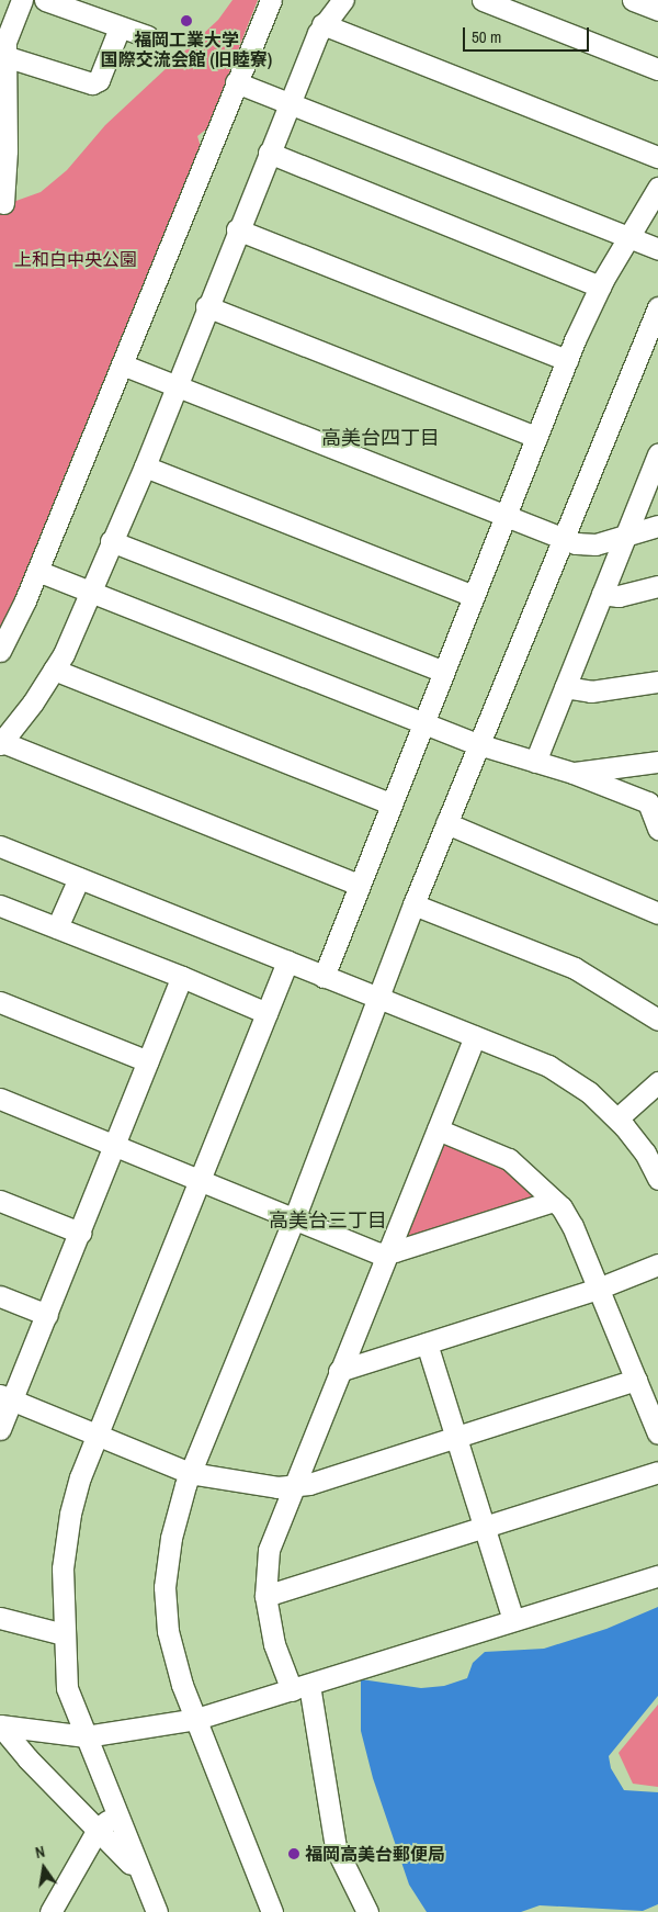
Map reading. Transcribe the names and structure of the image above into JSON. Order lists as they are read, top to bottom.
{
  "districts": ["高美台四丁目", "高美台三丁目"],
  "parks": ["上和白中央公園"],
  "places": ["福岡工業大学 国際交流会館 (旧睦寮)", "福岡高美台郵便局"],
  "scale_bar": "50 m",
  "north": "top"
}
